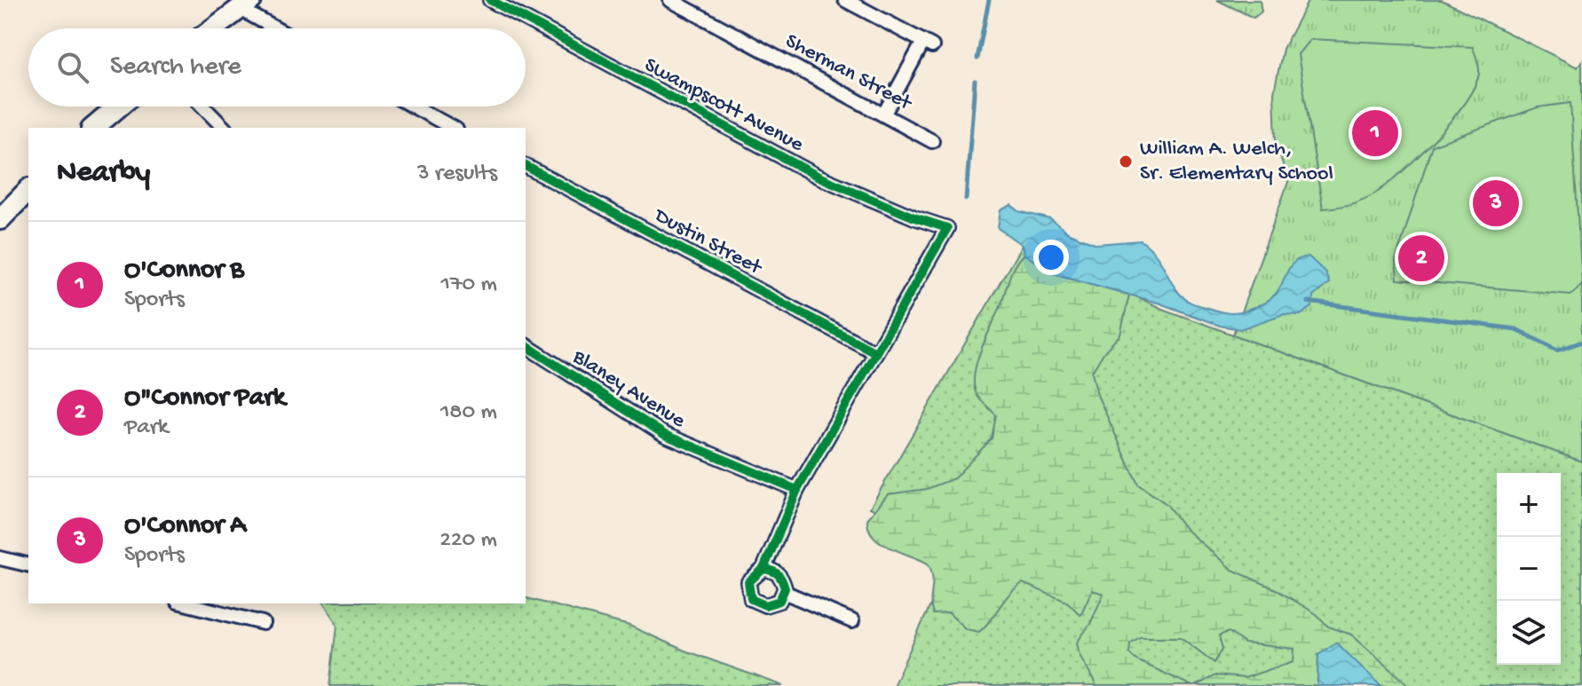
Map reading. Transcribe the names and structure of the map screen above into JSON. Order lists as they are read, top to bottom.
{
  "streets": {
    "street": [
      "Sherman Street",
      "Swampscott Avenue",
      "Dustin Street",
      "Blaney Avenue"
    ]
  },
  "crossings": [
    ["Swampscott Avenue", "Dustin Street"]
  ],
  "places": ["William A. Welch, Sr. Elementary School"],
  "page": {
    "search": "Search here",
    "pins": ["1", "3", "2"],
    "heading": ["Nearby", "3 results"],
    "list": [
      {
        "mark": "1",
        "name": "O'Connor B",
        "note": "Sports",
        "value": "170 m"
      },
      {
        "mark": "2",
        "name": "O\"Connor Park",
        "note": "Park",
        "value": "180 m"
      },
      {
        "mark": "3",
        "name": "O'Connor A",
        "note": "Sports",
        "value": "220 m"
      }
    ],
    "map_buttons": ["+", "−"]
  }
}
